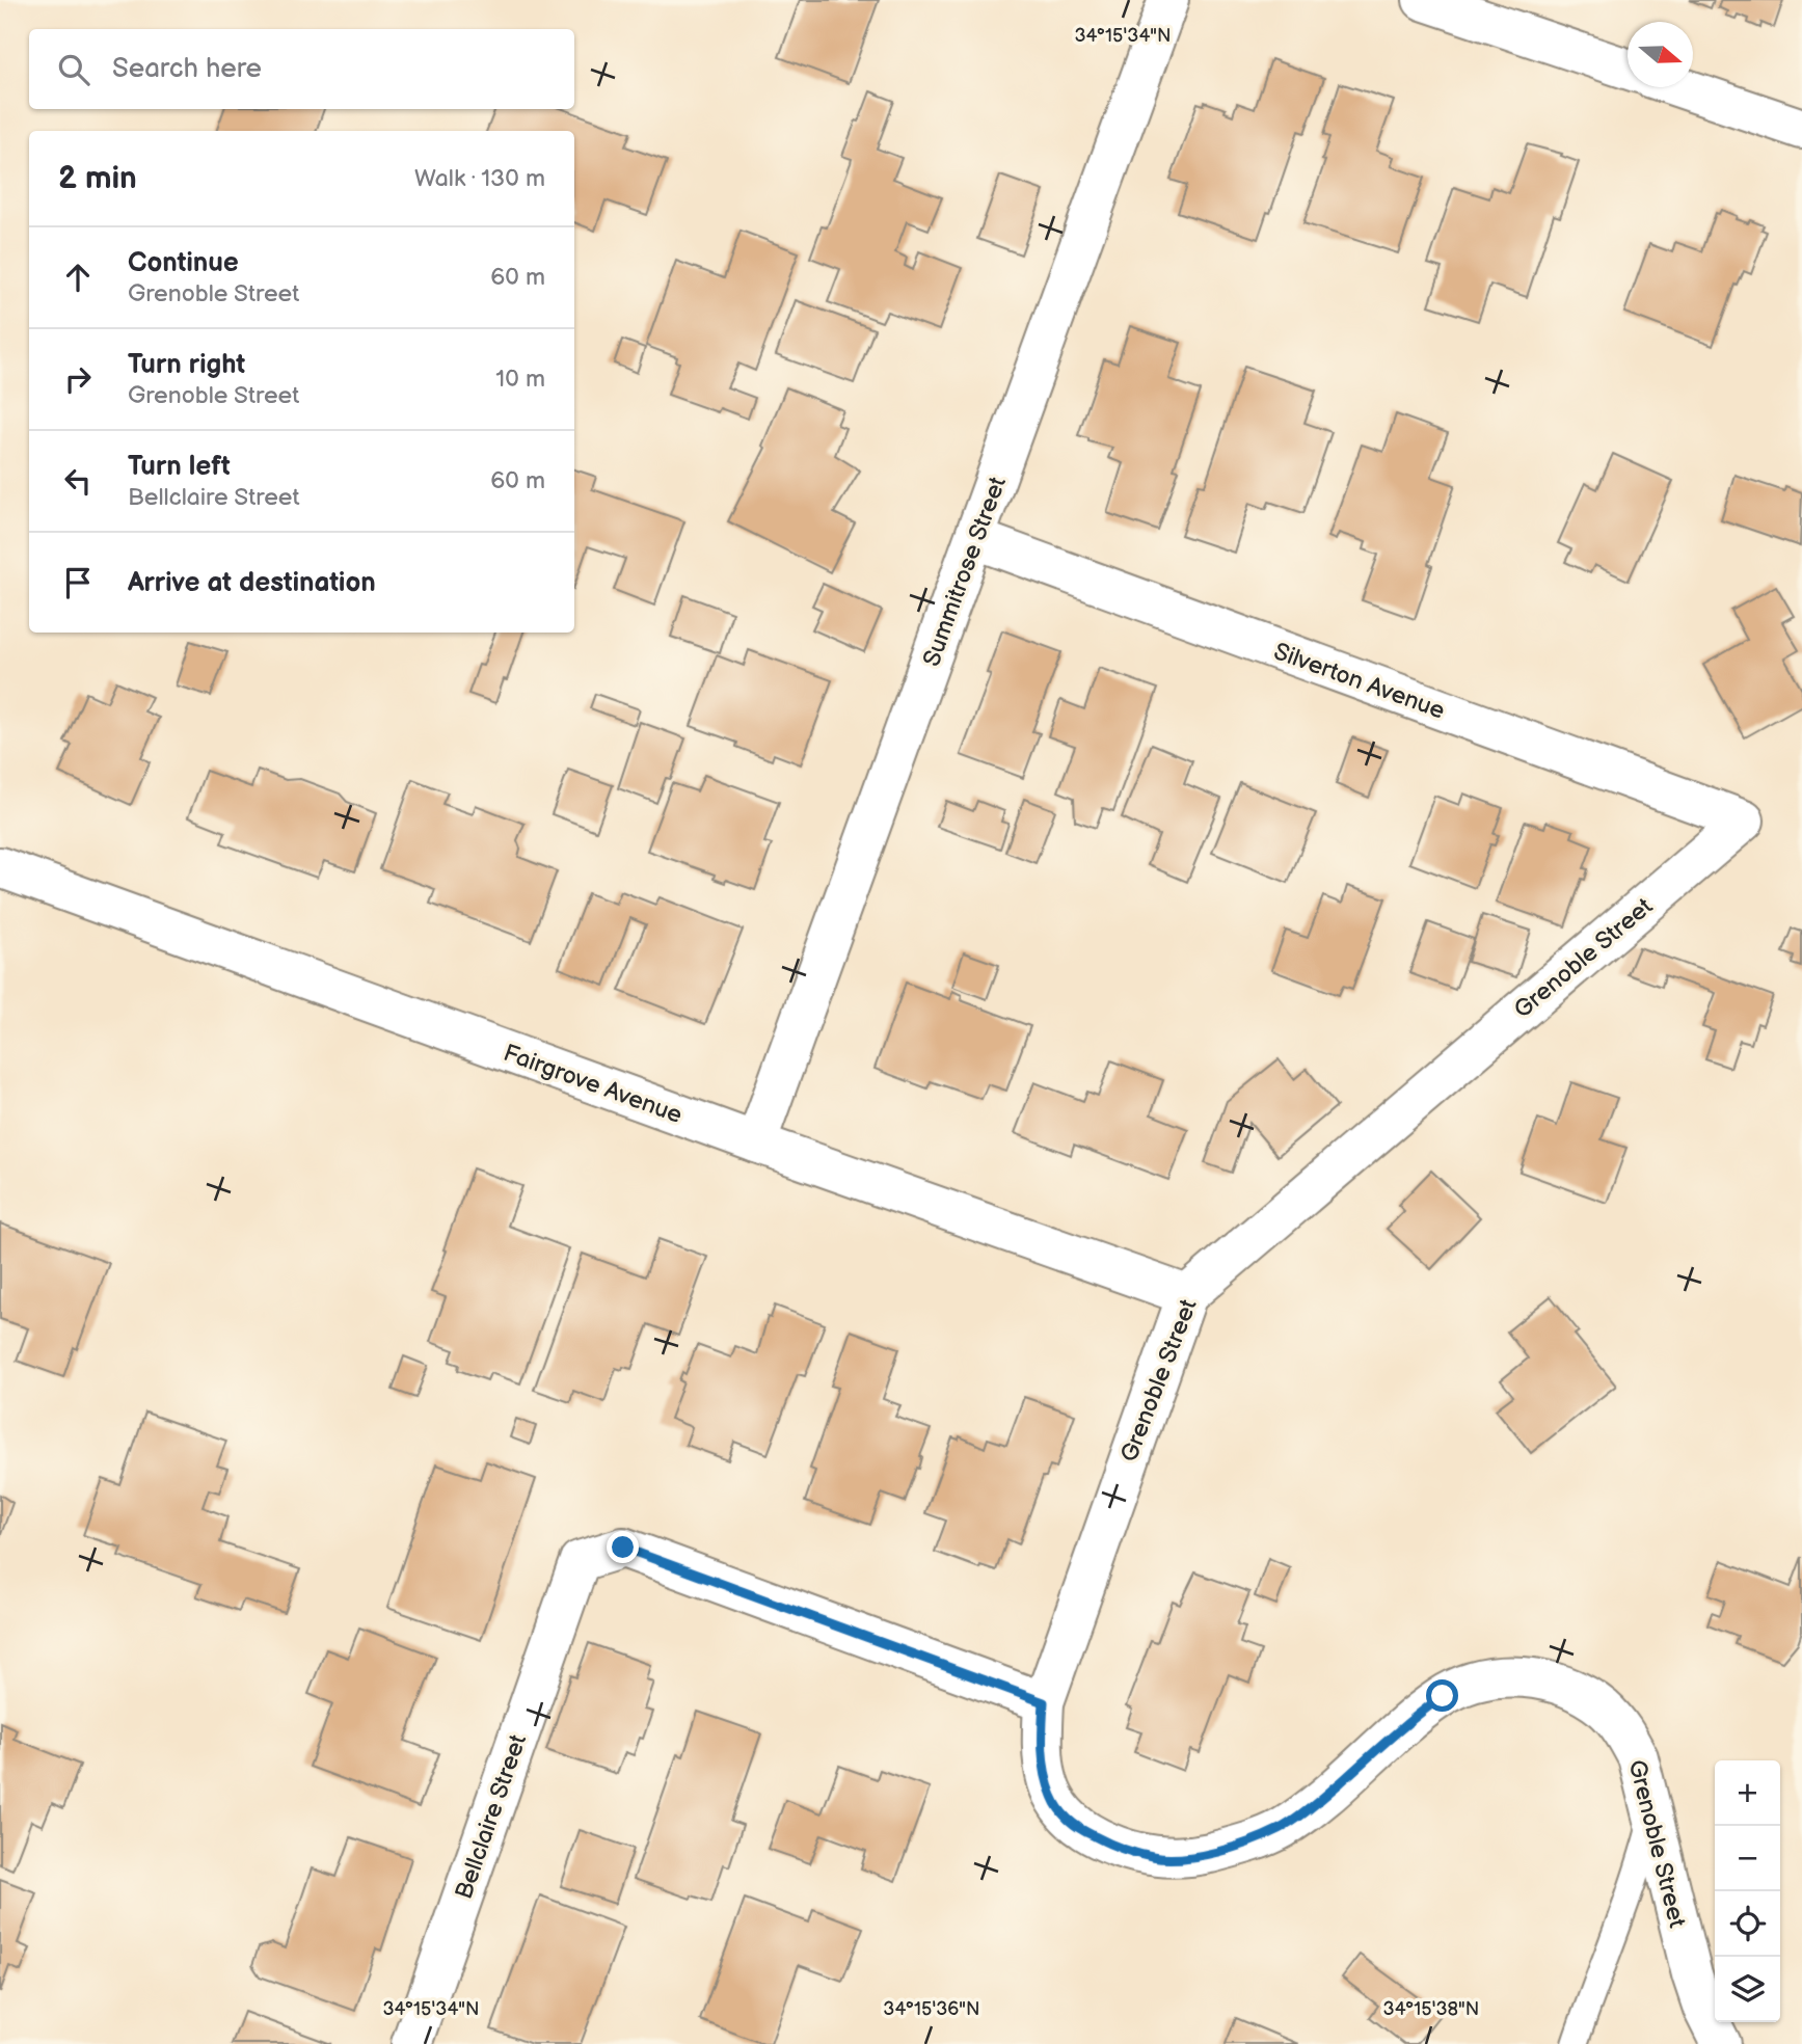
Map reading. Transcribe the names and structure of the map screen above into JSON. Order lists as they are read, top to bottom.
{
  "streets": {
    "street": [
      "Summitrose Street",
      "Silverton Avenue",
      "Grenoble Street",
      "Fairgrove Avenue",
      "Bellclaire Street"
    ]
  },
  "crossings": [
    ["Summitrose Street", "Silverton Avenue"],
    ["Summitrose Street", "Fairgrove Avenue"],
    ["Silverton Avenue", "Grenoble Street"],
    ["Grenoble Street", "Fairgrove Avenue"],
    ["Grenoble Street", "Bellclaire Street"]
  ],
  "north": "right",
  "page": {
    "search": "Search here",
    "heading": ["2 min", "Walk · 130 m"],
    "list": [
      ["Continue", "Grenoble Street", "60 m"],
      ["Turn right", "Grenoble Street", "10 m"],
      ["Turn left", "Bellclaire Street", "60 m"],
      "Arrive at destination"
    ],
    "map_buttons": ["+", "−"]
  },
  "coordinates": ["34°15'34\"N", "34°15'36\"N", "34°15'38\"N"]
}
